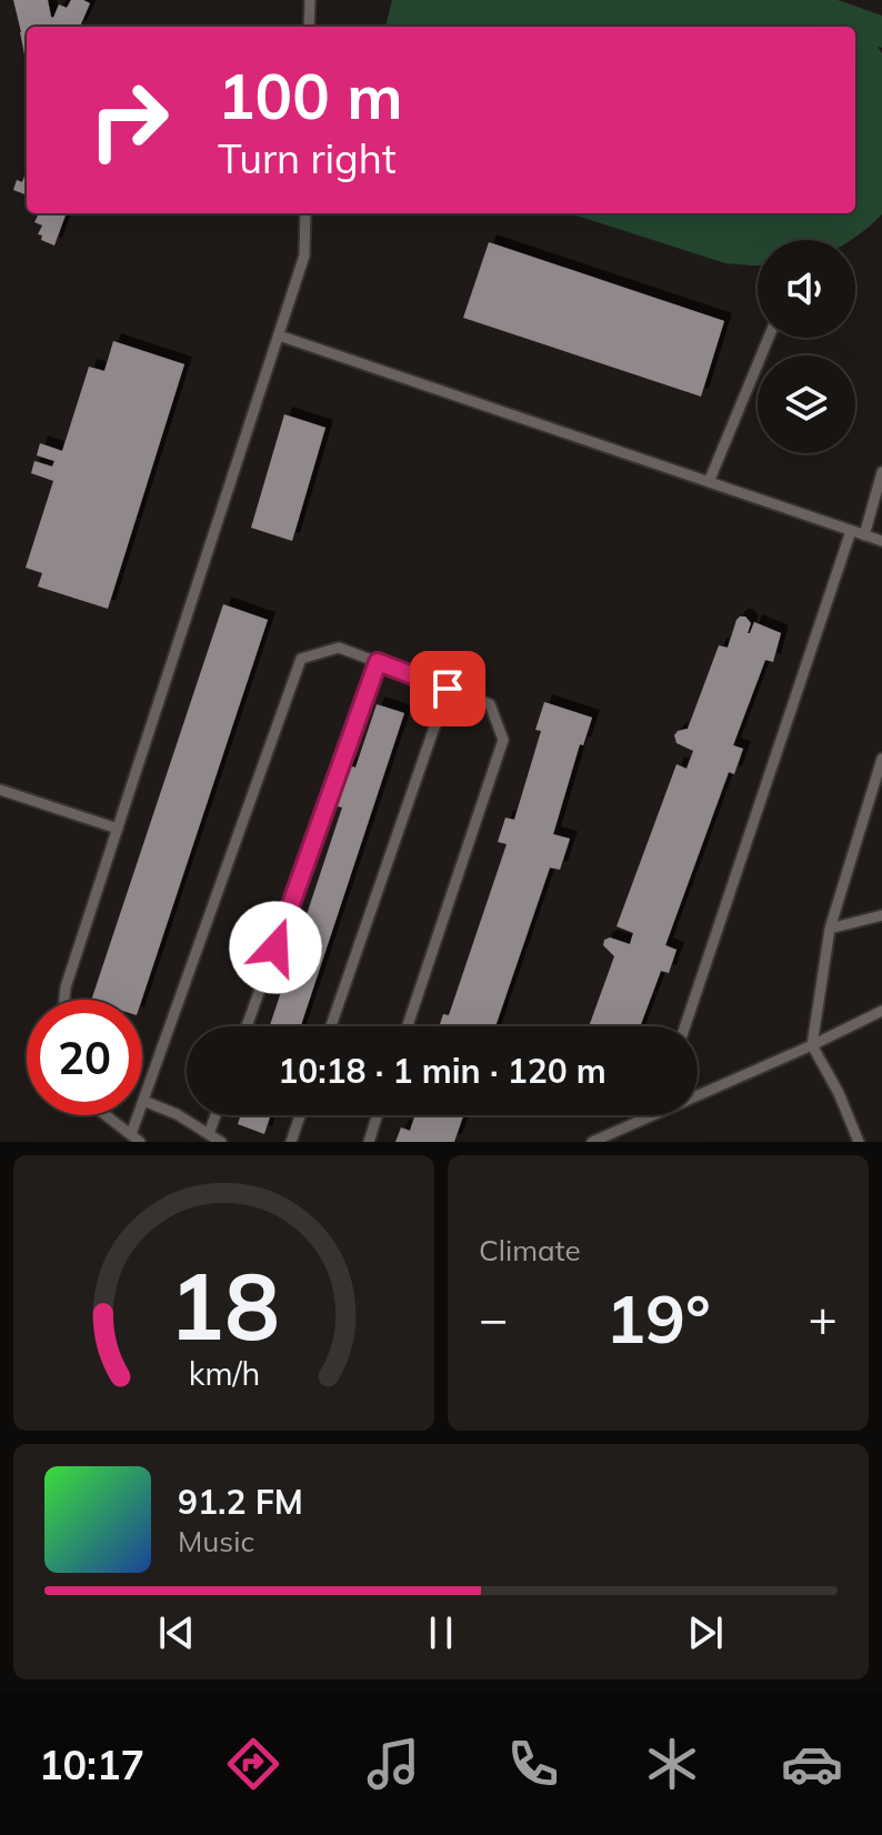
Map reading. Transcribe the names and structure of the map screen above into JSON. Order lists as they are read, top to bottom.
{
  "page": {
    "turn": ["100 m", "Turn right"],
    "limit": "20",
    "trip": "10:18 · 1 min · 120 m",
    "tile": "Climate",
    "heat": ["−", "19°", "+"],
    "song": ["91.2 FM", "Music"],
    "tabs": "10:17",
    "gauge": ["18", "km/h"]
  }
}
